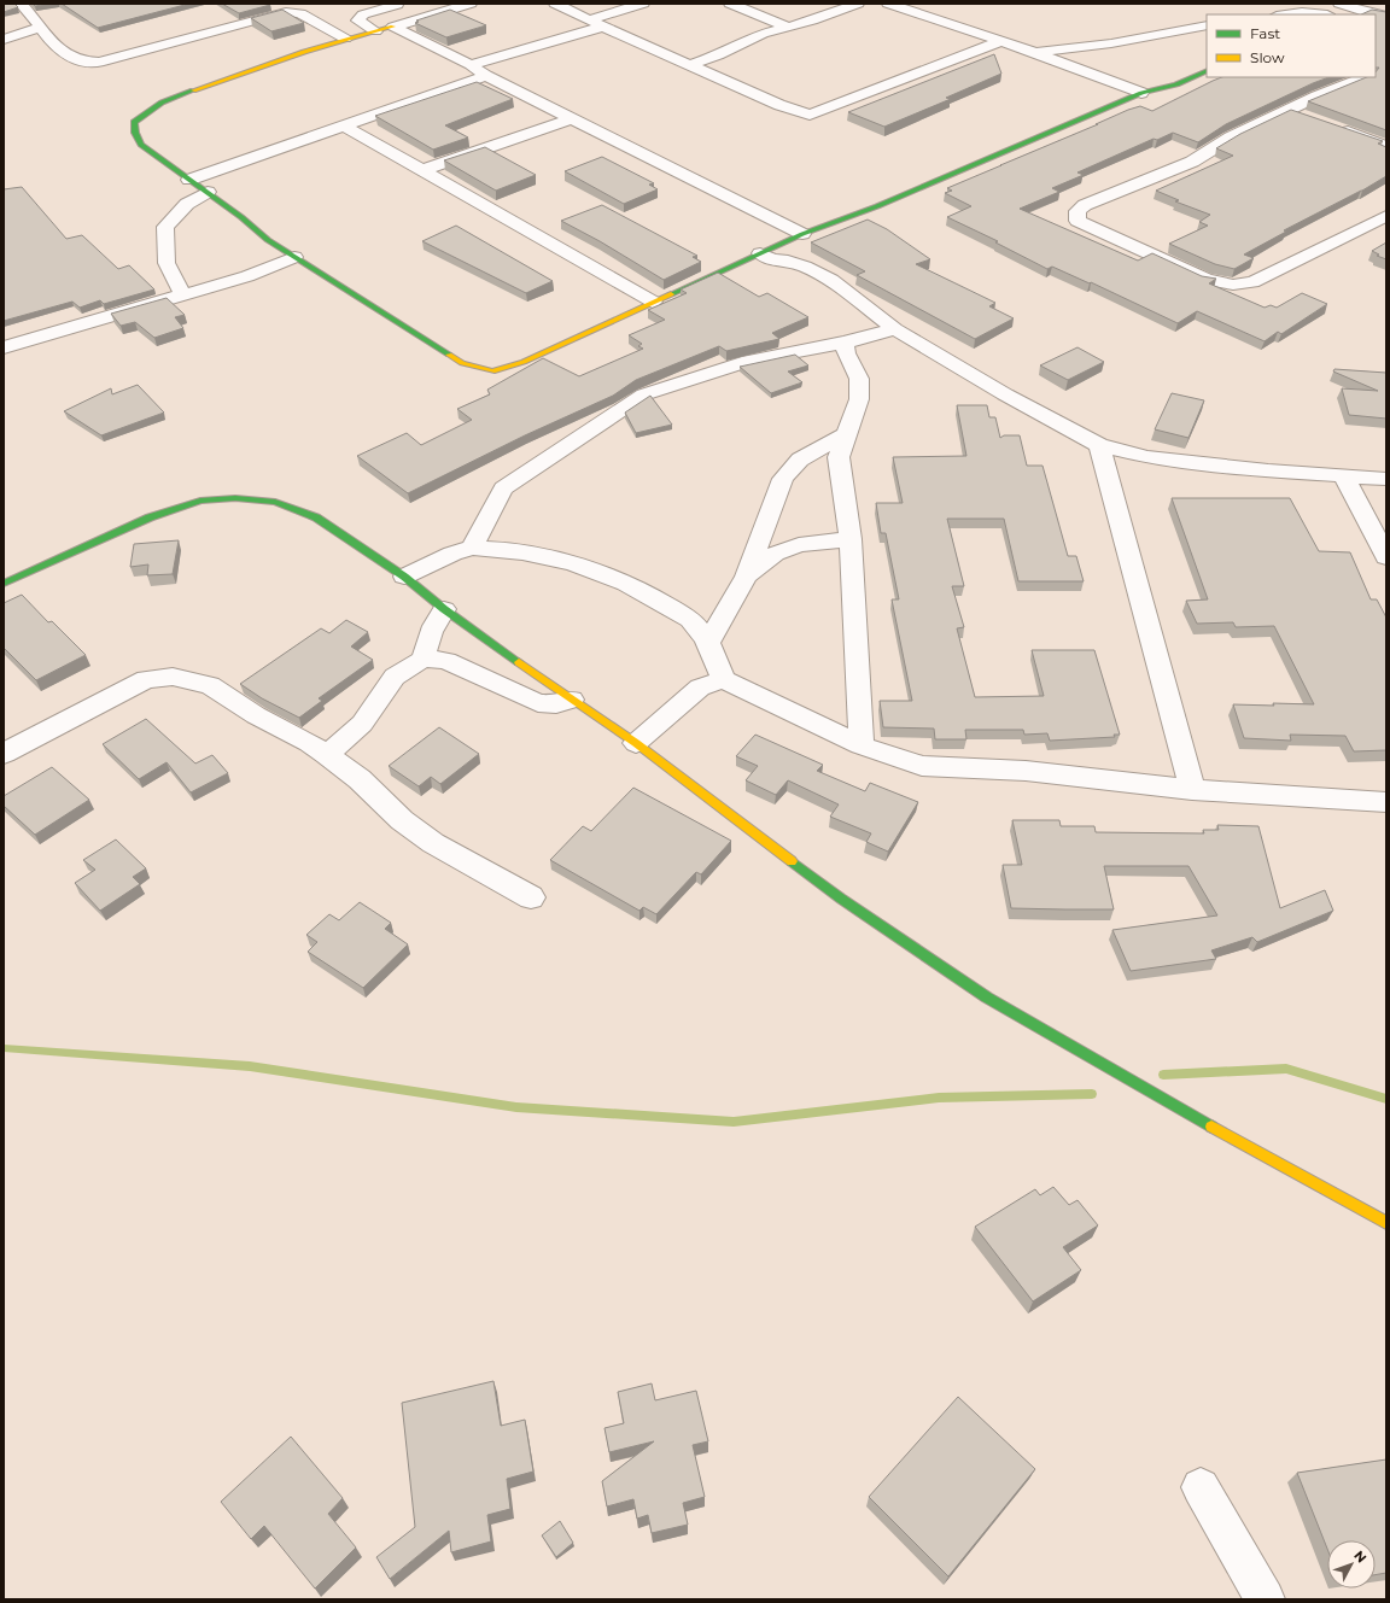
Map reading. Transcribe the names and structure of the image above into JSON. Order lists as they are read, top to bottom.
{
  "legend": ["Fast", "Slow"],
  "north": "top right"
}
